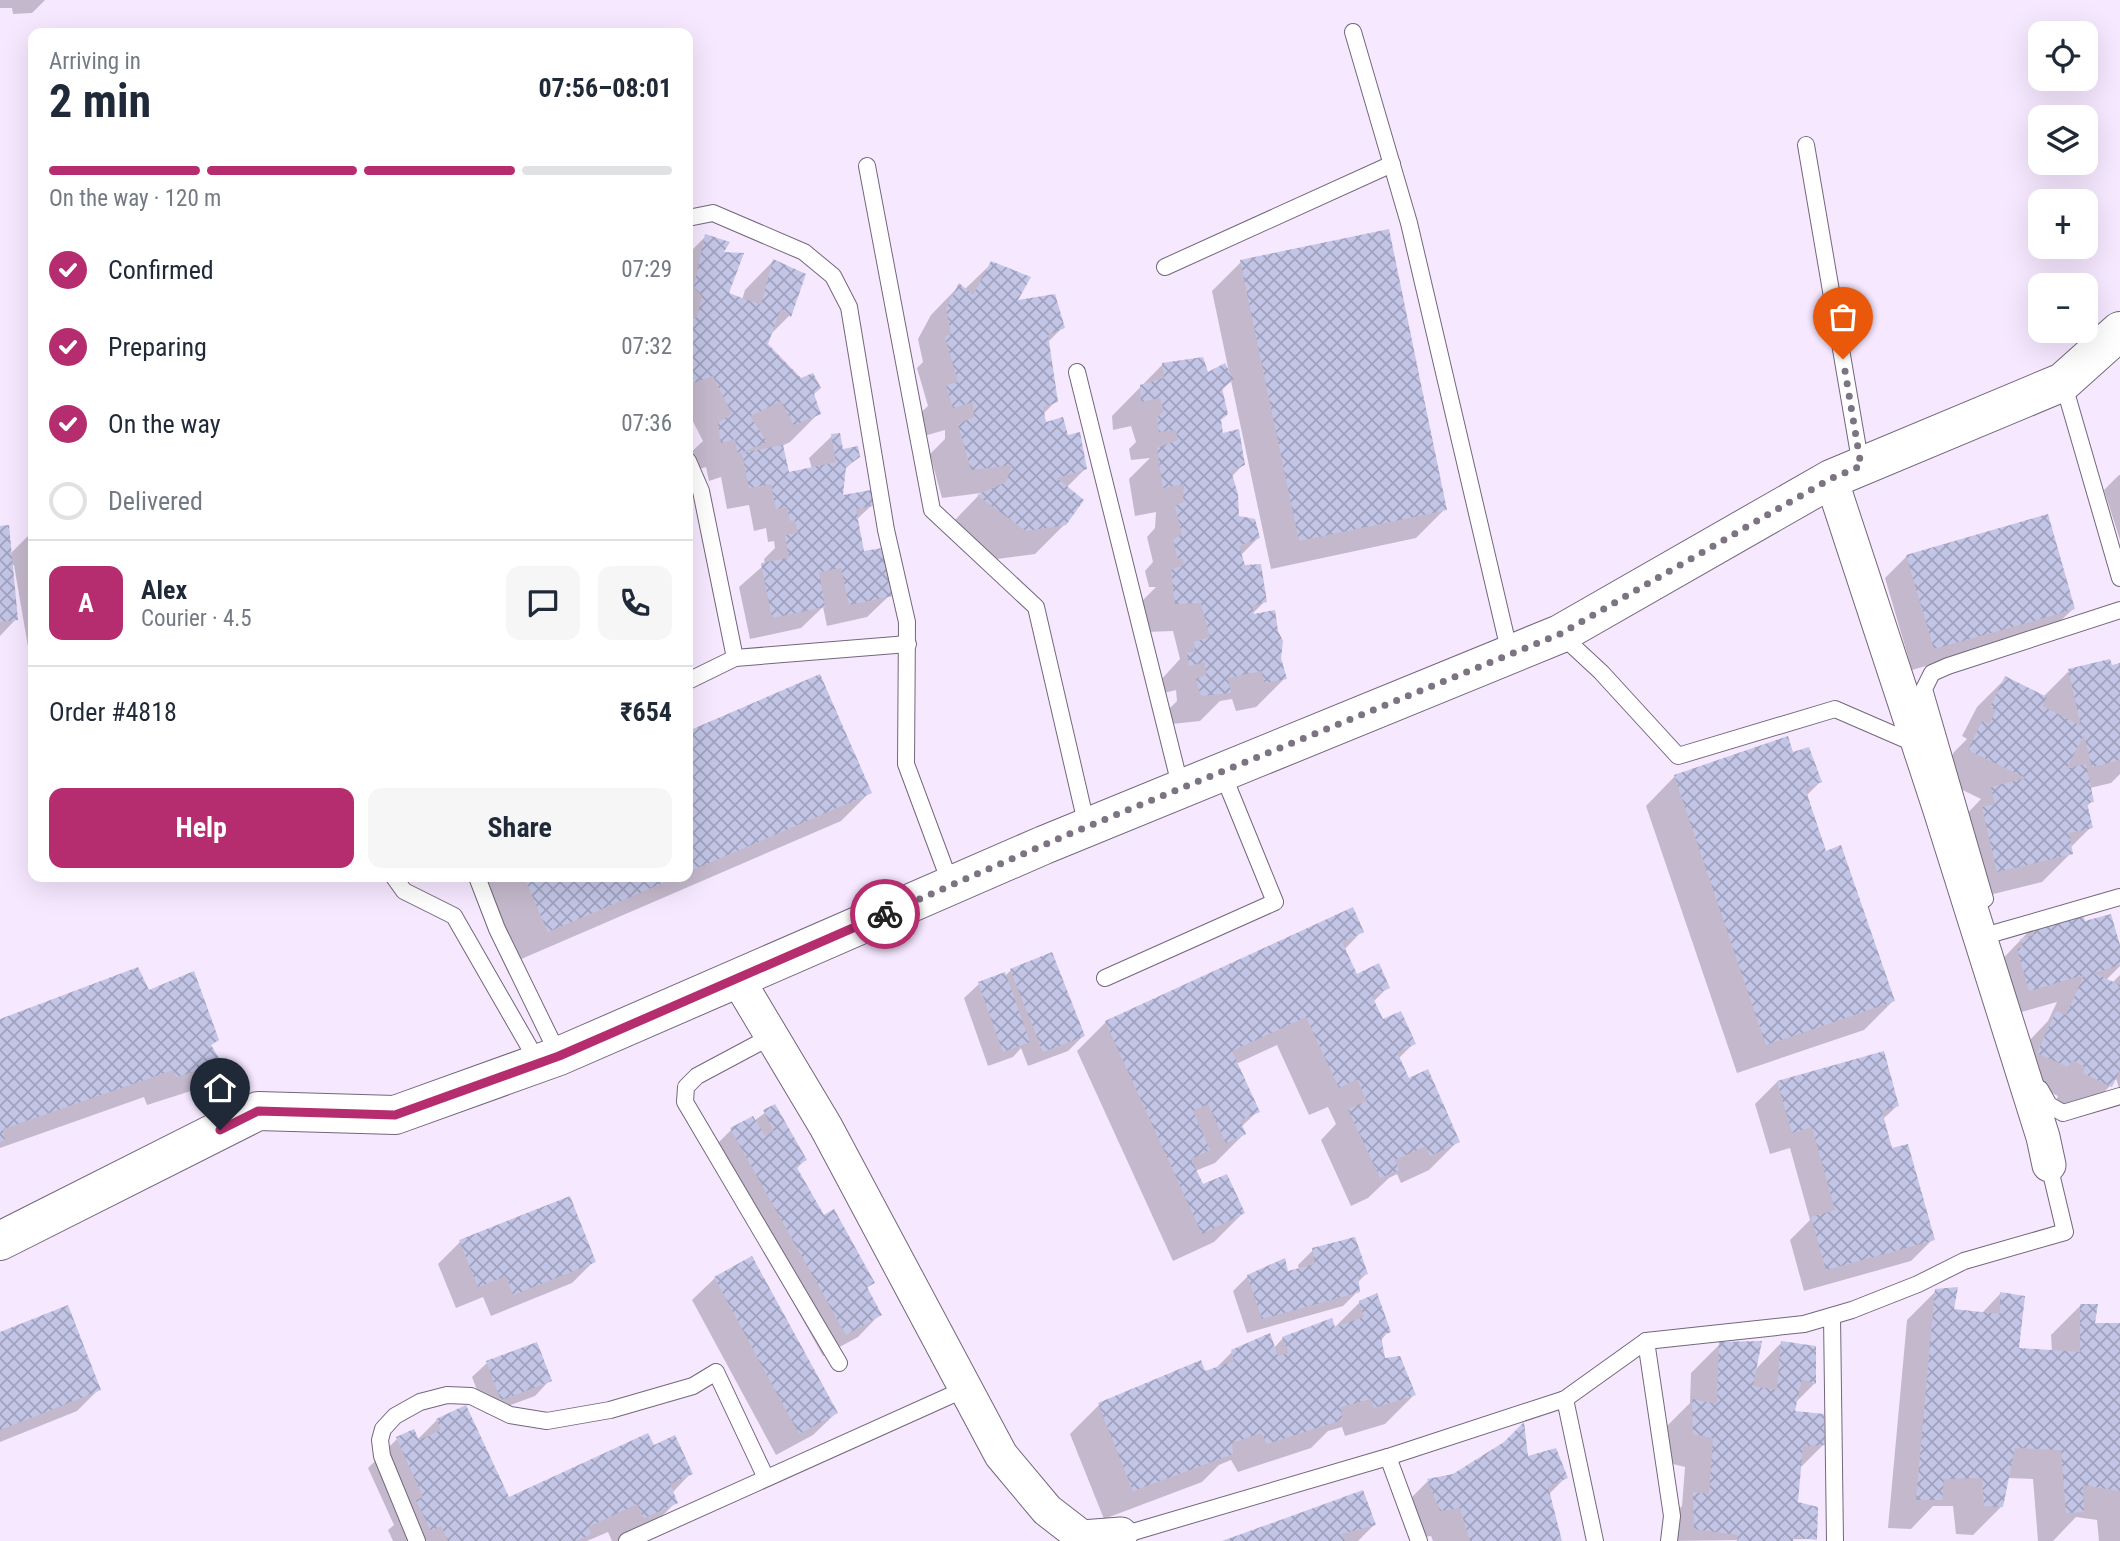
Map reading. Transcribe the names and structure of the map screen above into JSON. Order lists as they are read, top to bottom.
{
  "page": {
    "map_buttons": ["+", "−"],
    "heading": ["2 min", "Arriving in", "07:56–08:01"],
    "panel": [
      "Alex",
      "Courier · 4.5",
      "Order #4818",
      "₹654"
    ],
    "bar": "On the way · 120 m",
    "list": [
      ["Confirmed", "07:29"],
      ["Preparing", "07:32"],
      ["On the way", "07:36"],
      "Delivered"
    ],
    "round": "A",
    "buttons": ["Help", "Share"]
  }
}
